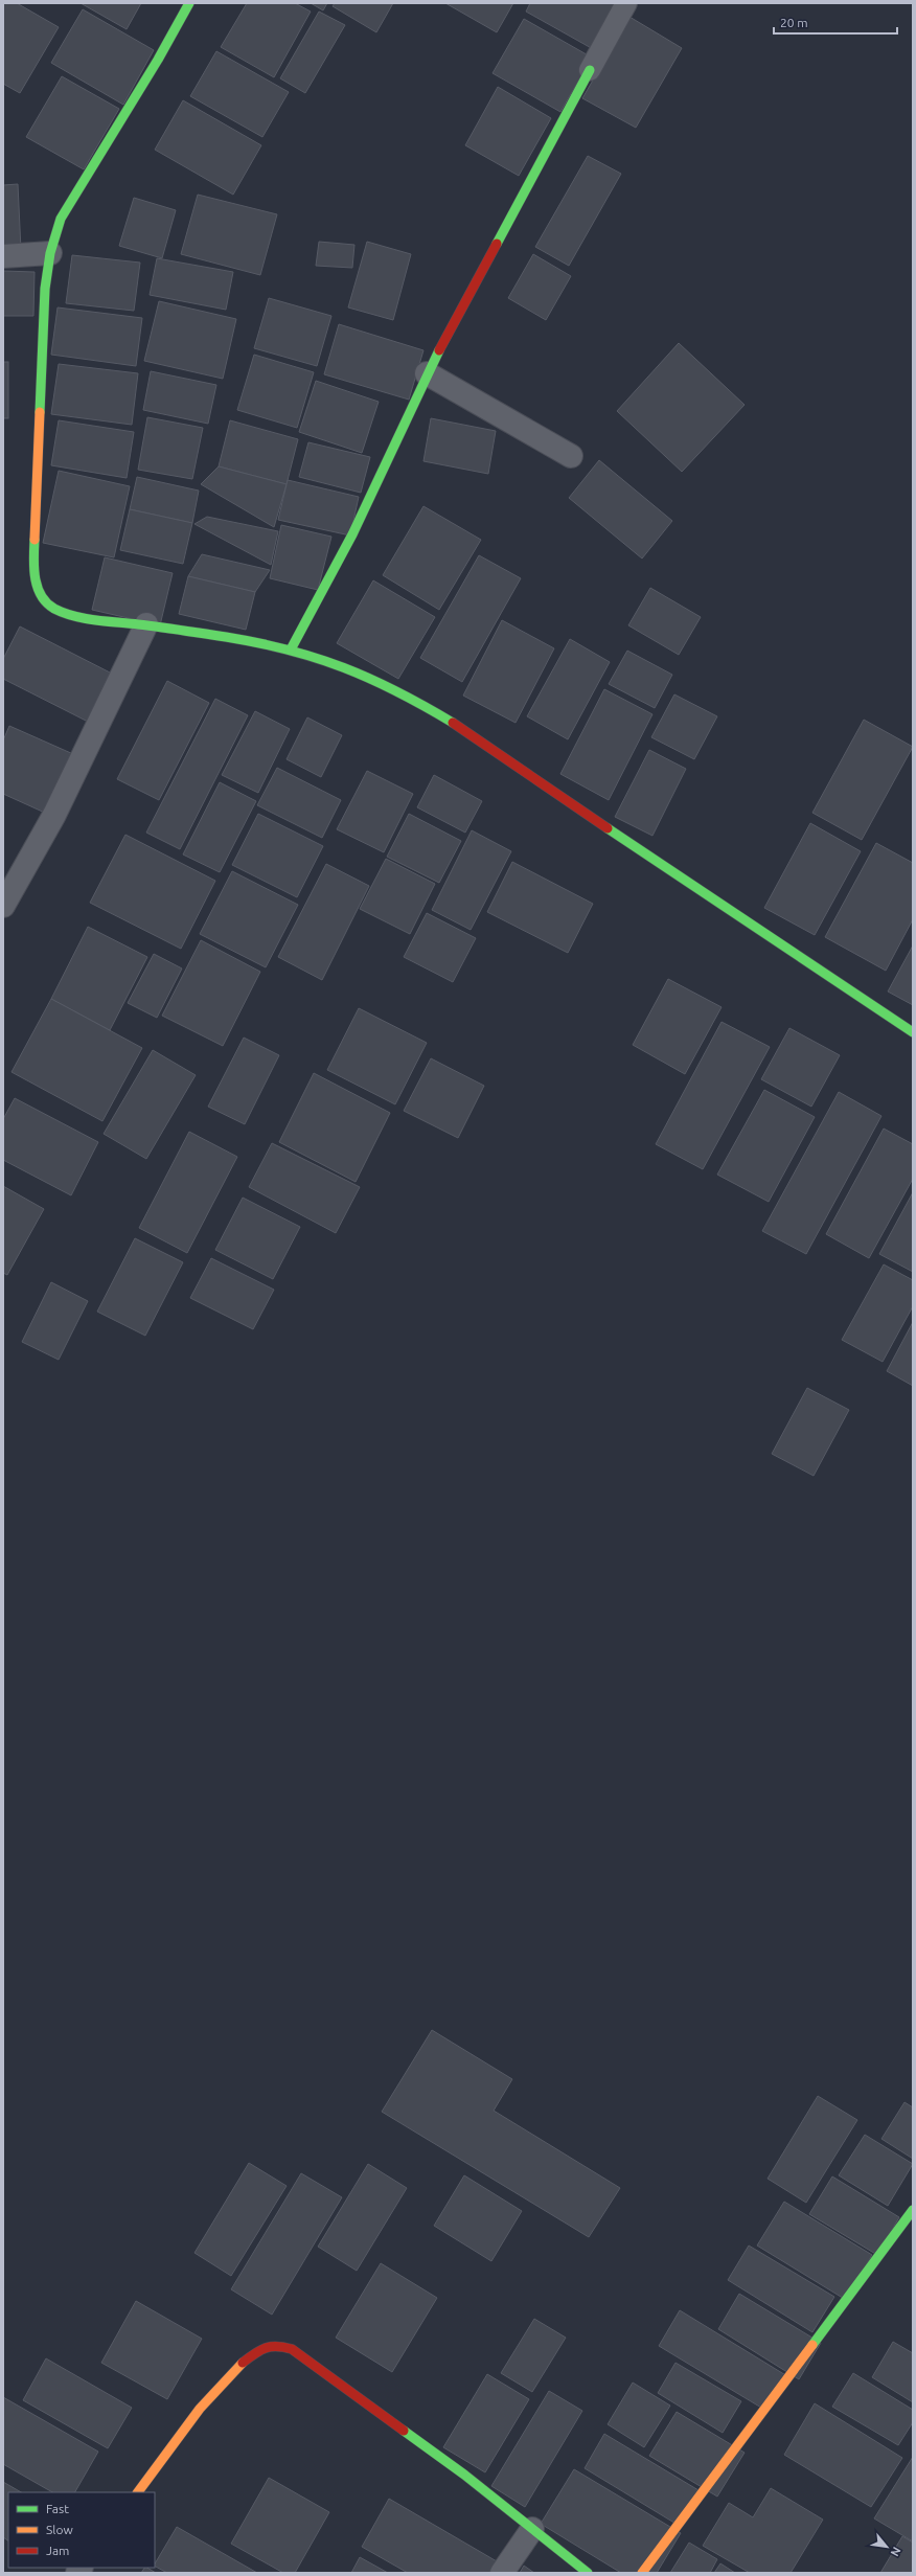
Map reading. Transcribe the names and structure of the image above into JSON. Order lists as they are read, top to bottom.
{
  "legend": ["Fast", "Slow", "Jam"],
  "scale_bar": "20 m",
  "north": "bottom right"
}
